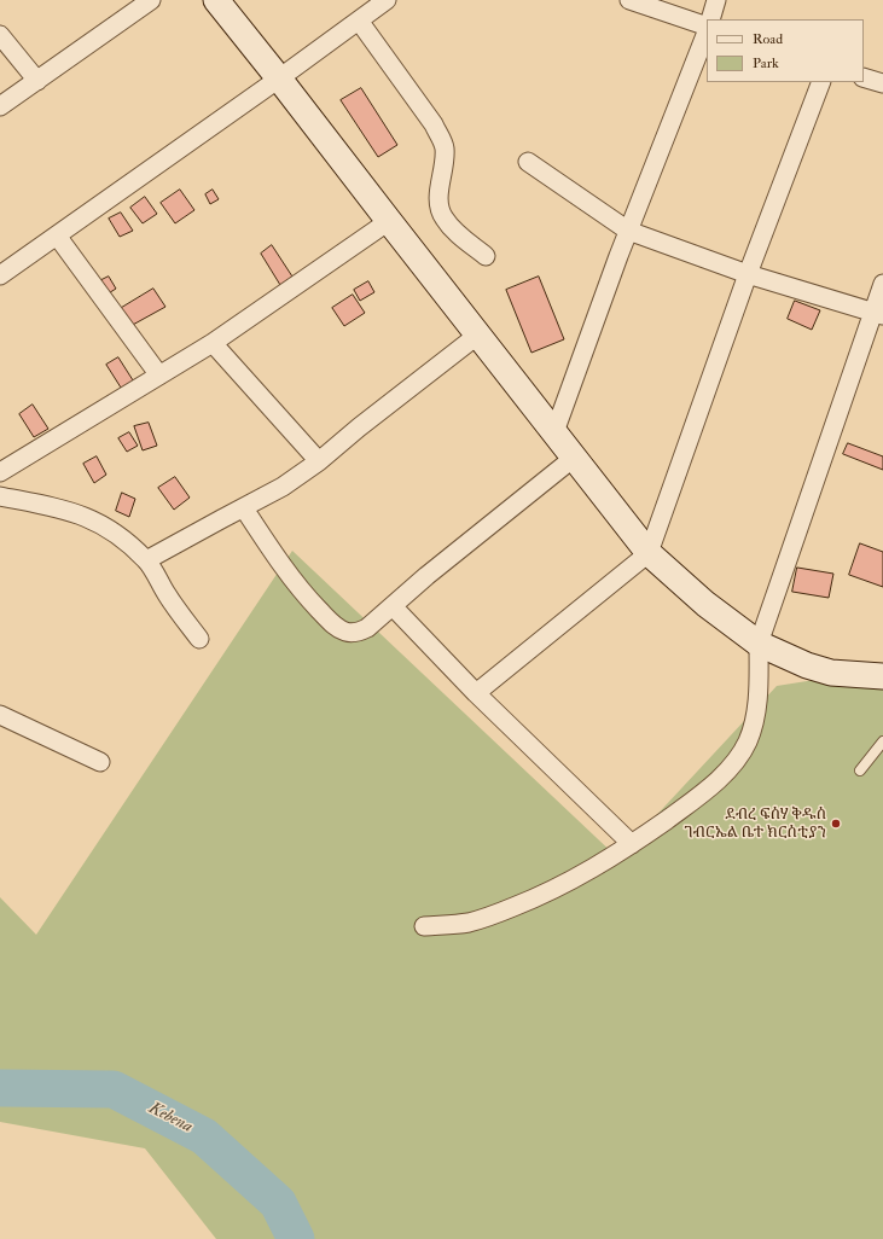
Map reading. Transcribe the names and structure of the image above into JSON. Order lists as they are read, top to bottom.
{
  "water": ["Kebena"],
  "places": ["ደብረ ፍስሃ ቅዱስ ገብርኤል ቤተ ክርስቲያን"],
  "legend": ["Road", "Park"]
}
